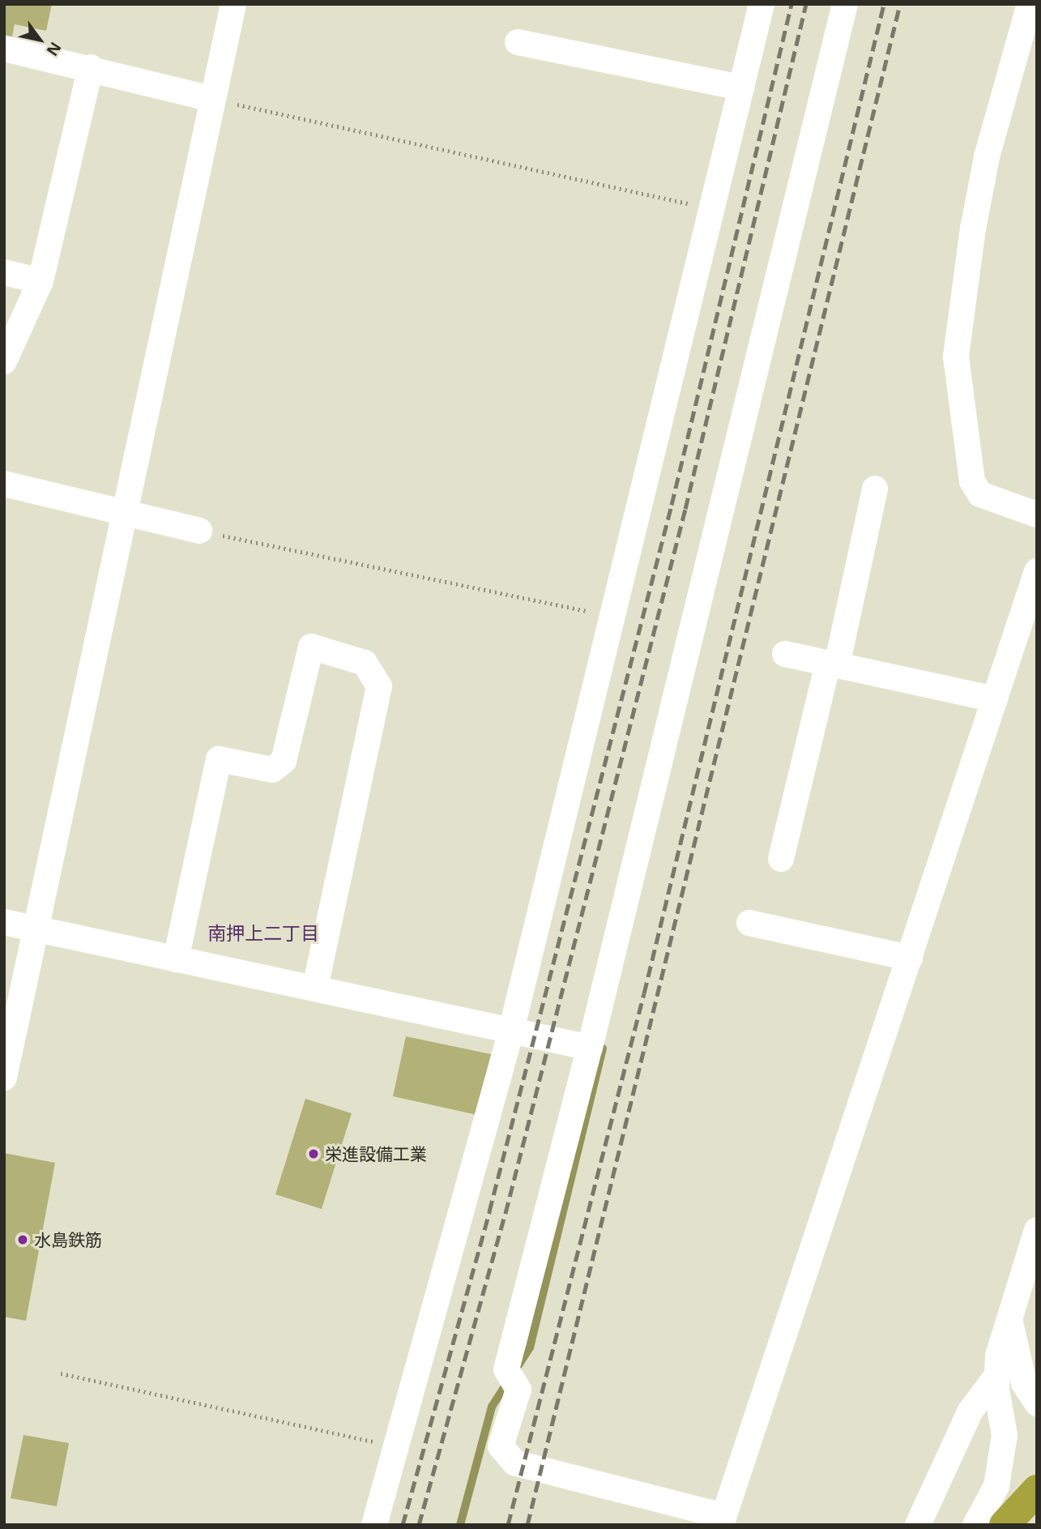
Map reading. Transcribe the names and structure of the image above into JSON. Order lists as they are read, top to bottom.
{
  "districts": ["南押上二丁目"],
  "places": ["栄進設備工業", "水島鉄筋"],
  "north": "bottom right"
}
